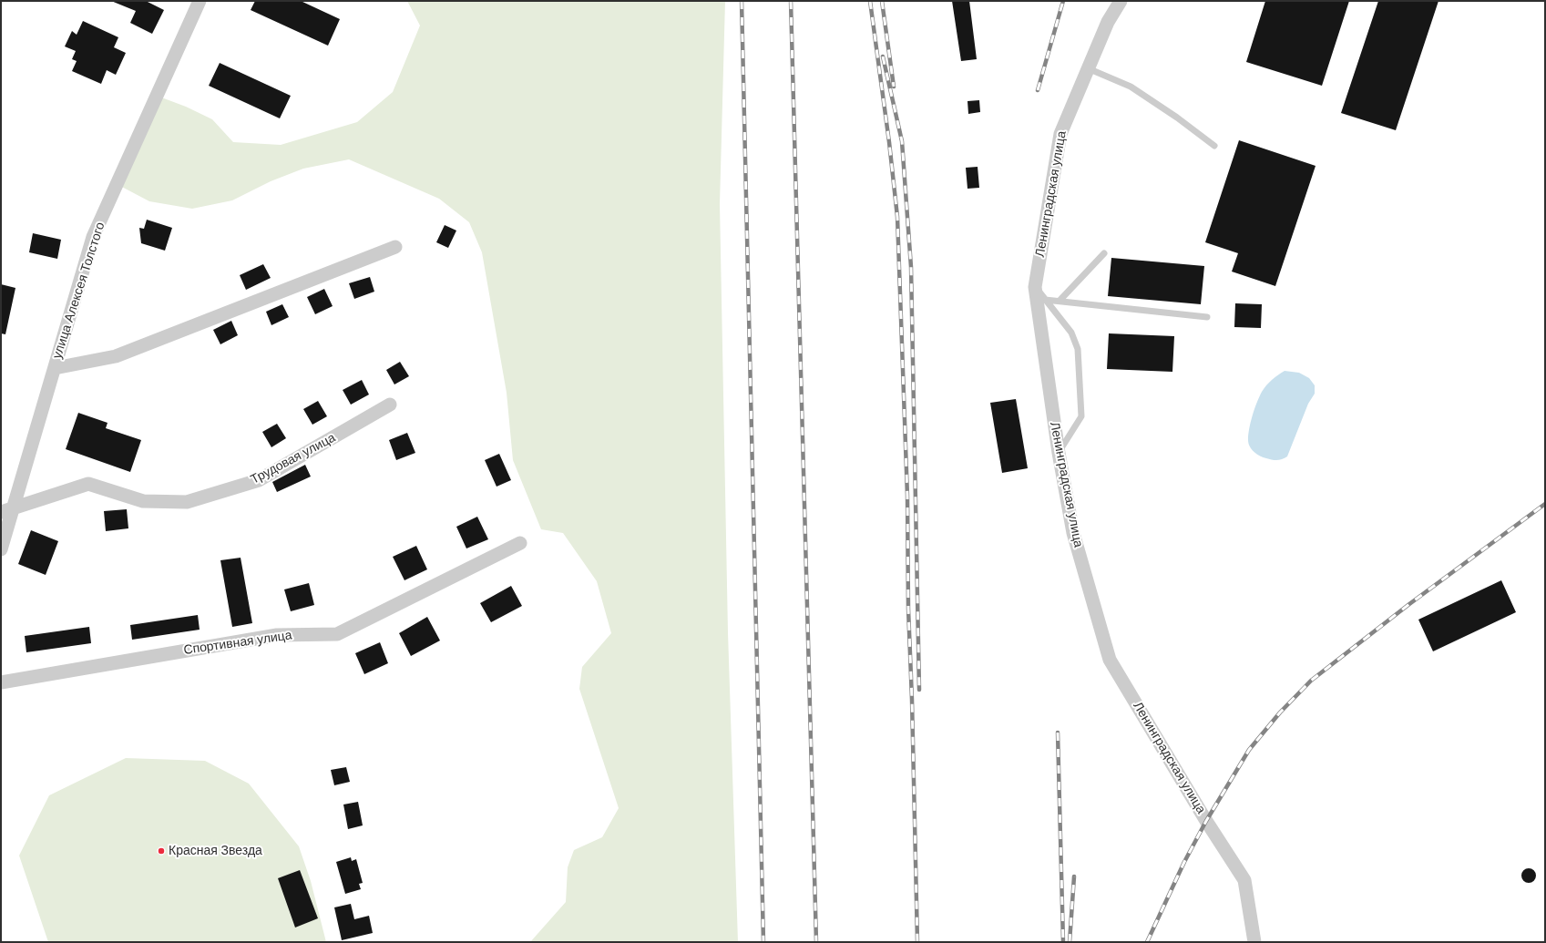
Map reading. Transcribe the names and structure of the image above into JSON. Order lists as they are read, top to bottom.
{
  "streets": {
    "street": [
      "Ленинградская улица",
      "улица Алексея Толстого",
      "Трудовая улица",
      "Спортивная улица"
    ]
  },
  "crossings": [
    ["улица Алексея Толстого", "Трудовая улица"]
  ],
  "places": ["Красная Звезда"]
}
